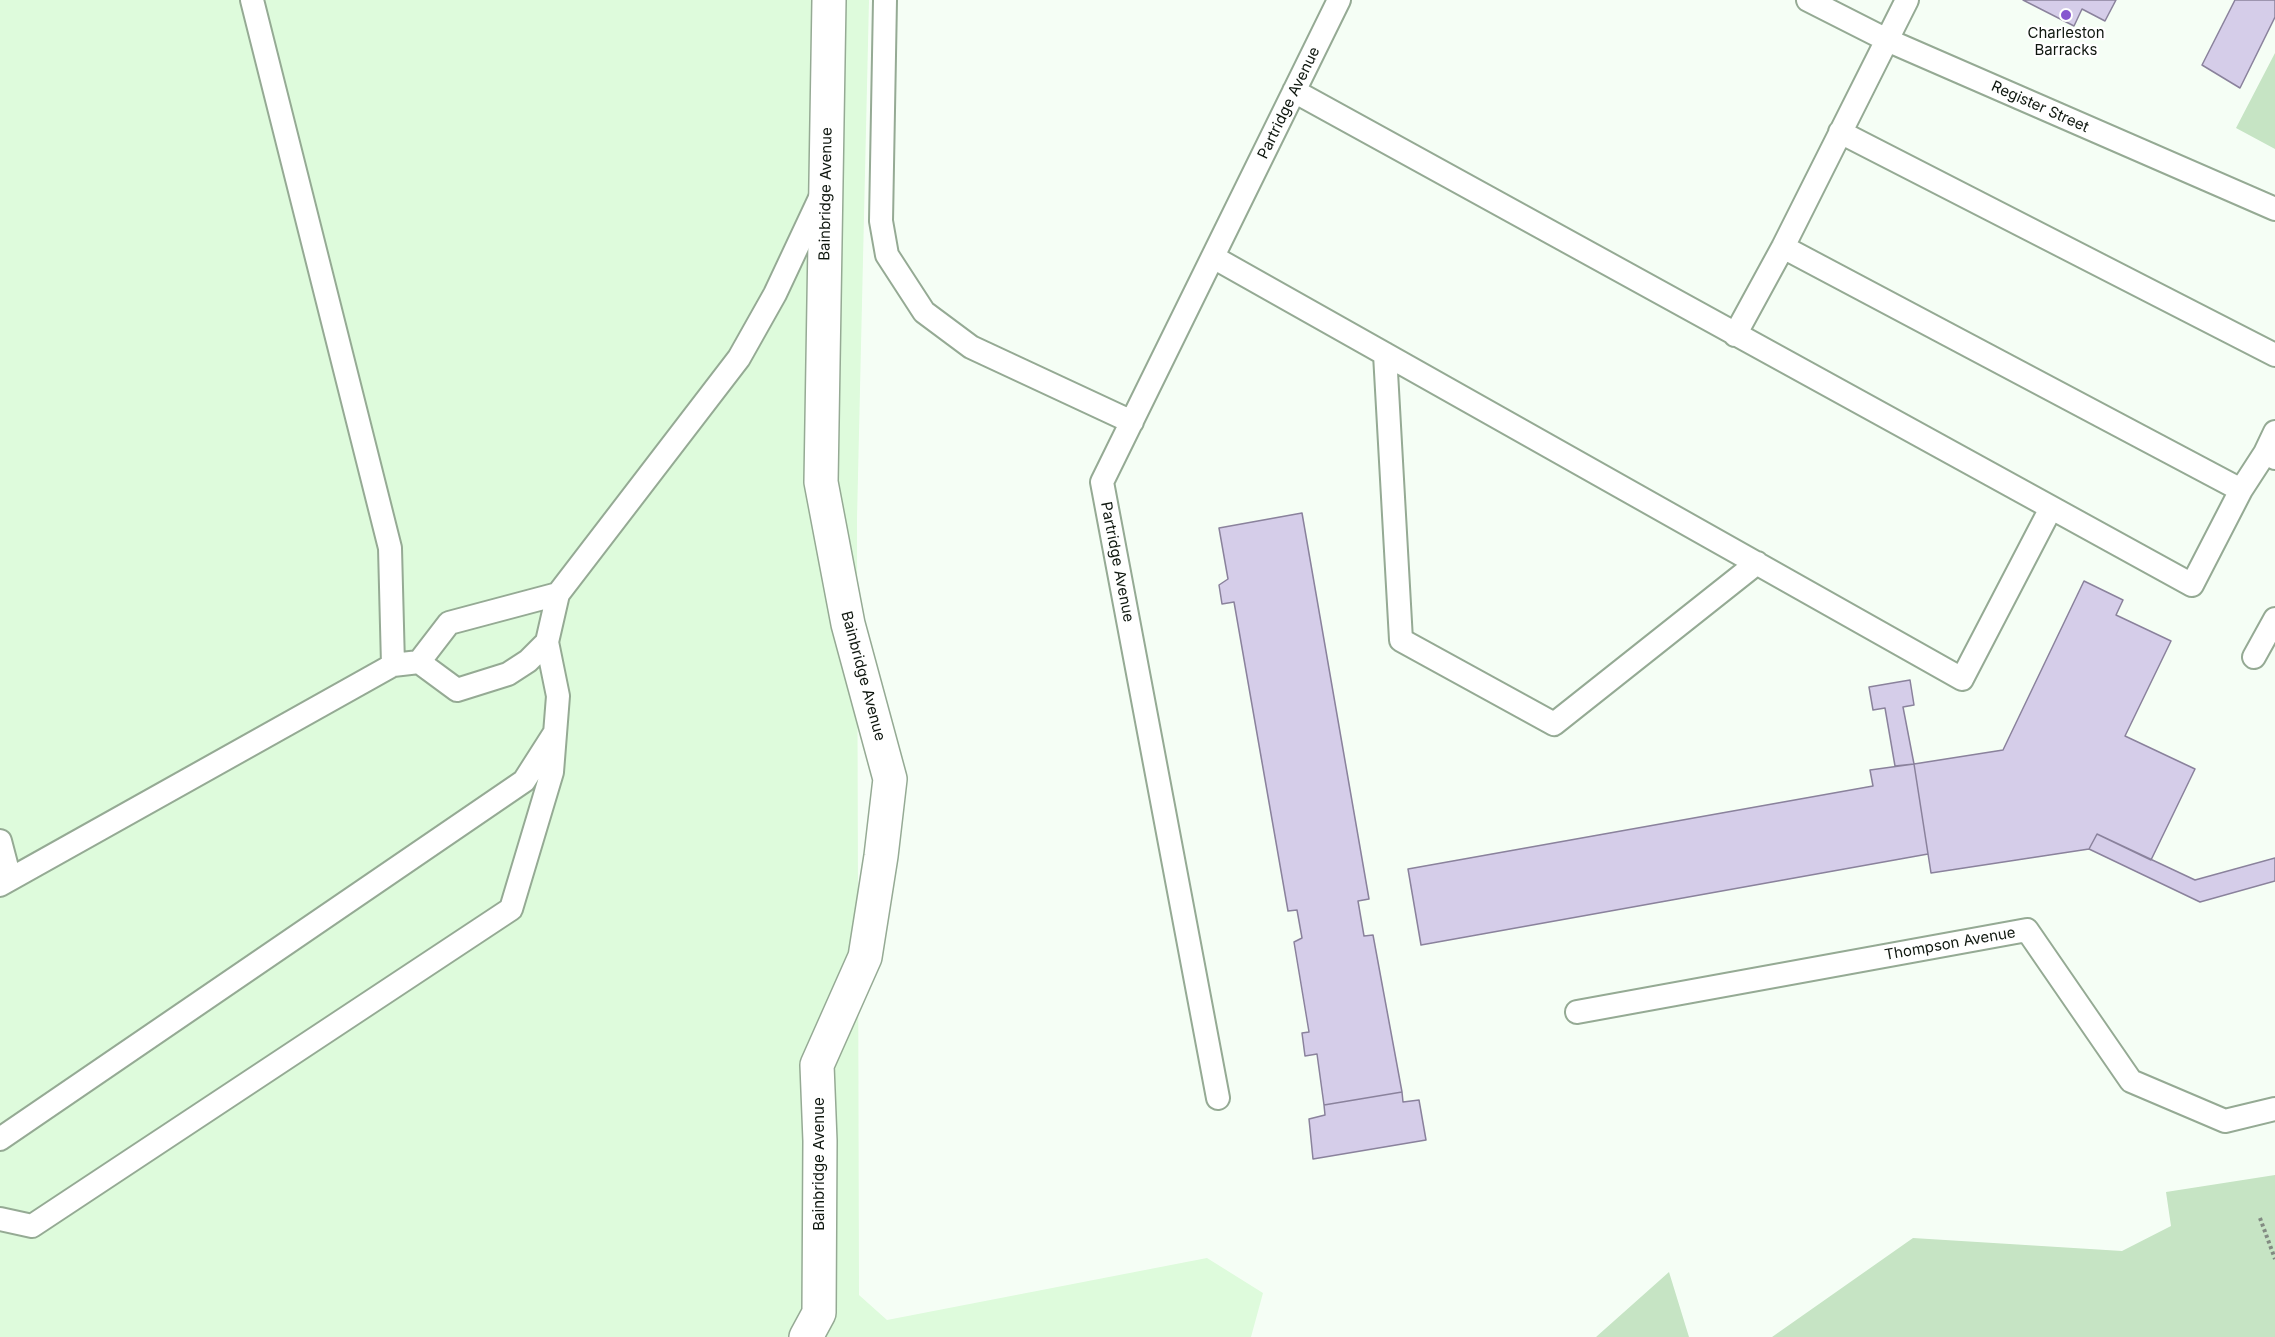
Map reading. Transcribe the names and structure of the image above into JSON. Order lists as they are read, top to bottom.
{
  "streets": {
    "street": ["Bainbridge Avenue"],
    "lane": ["Partridge Avenue", "Register Street", "Thompson Avenue"]
  },
  "places": ["Charleston Barracks"]
}
